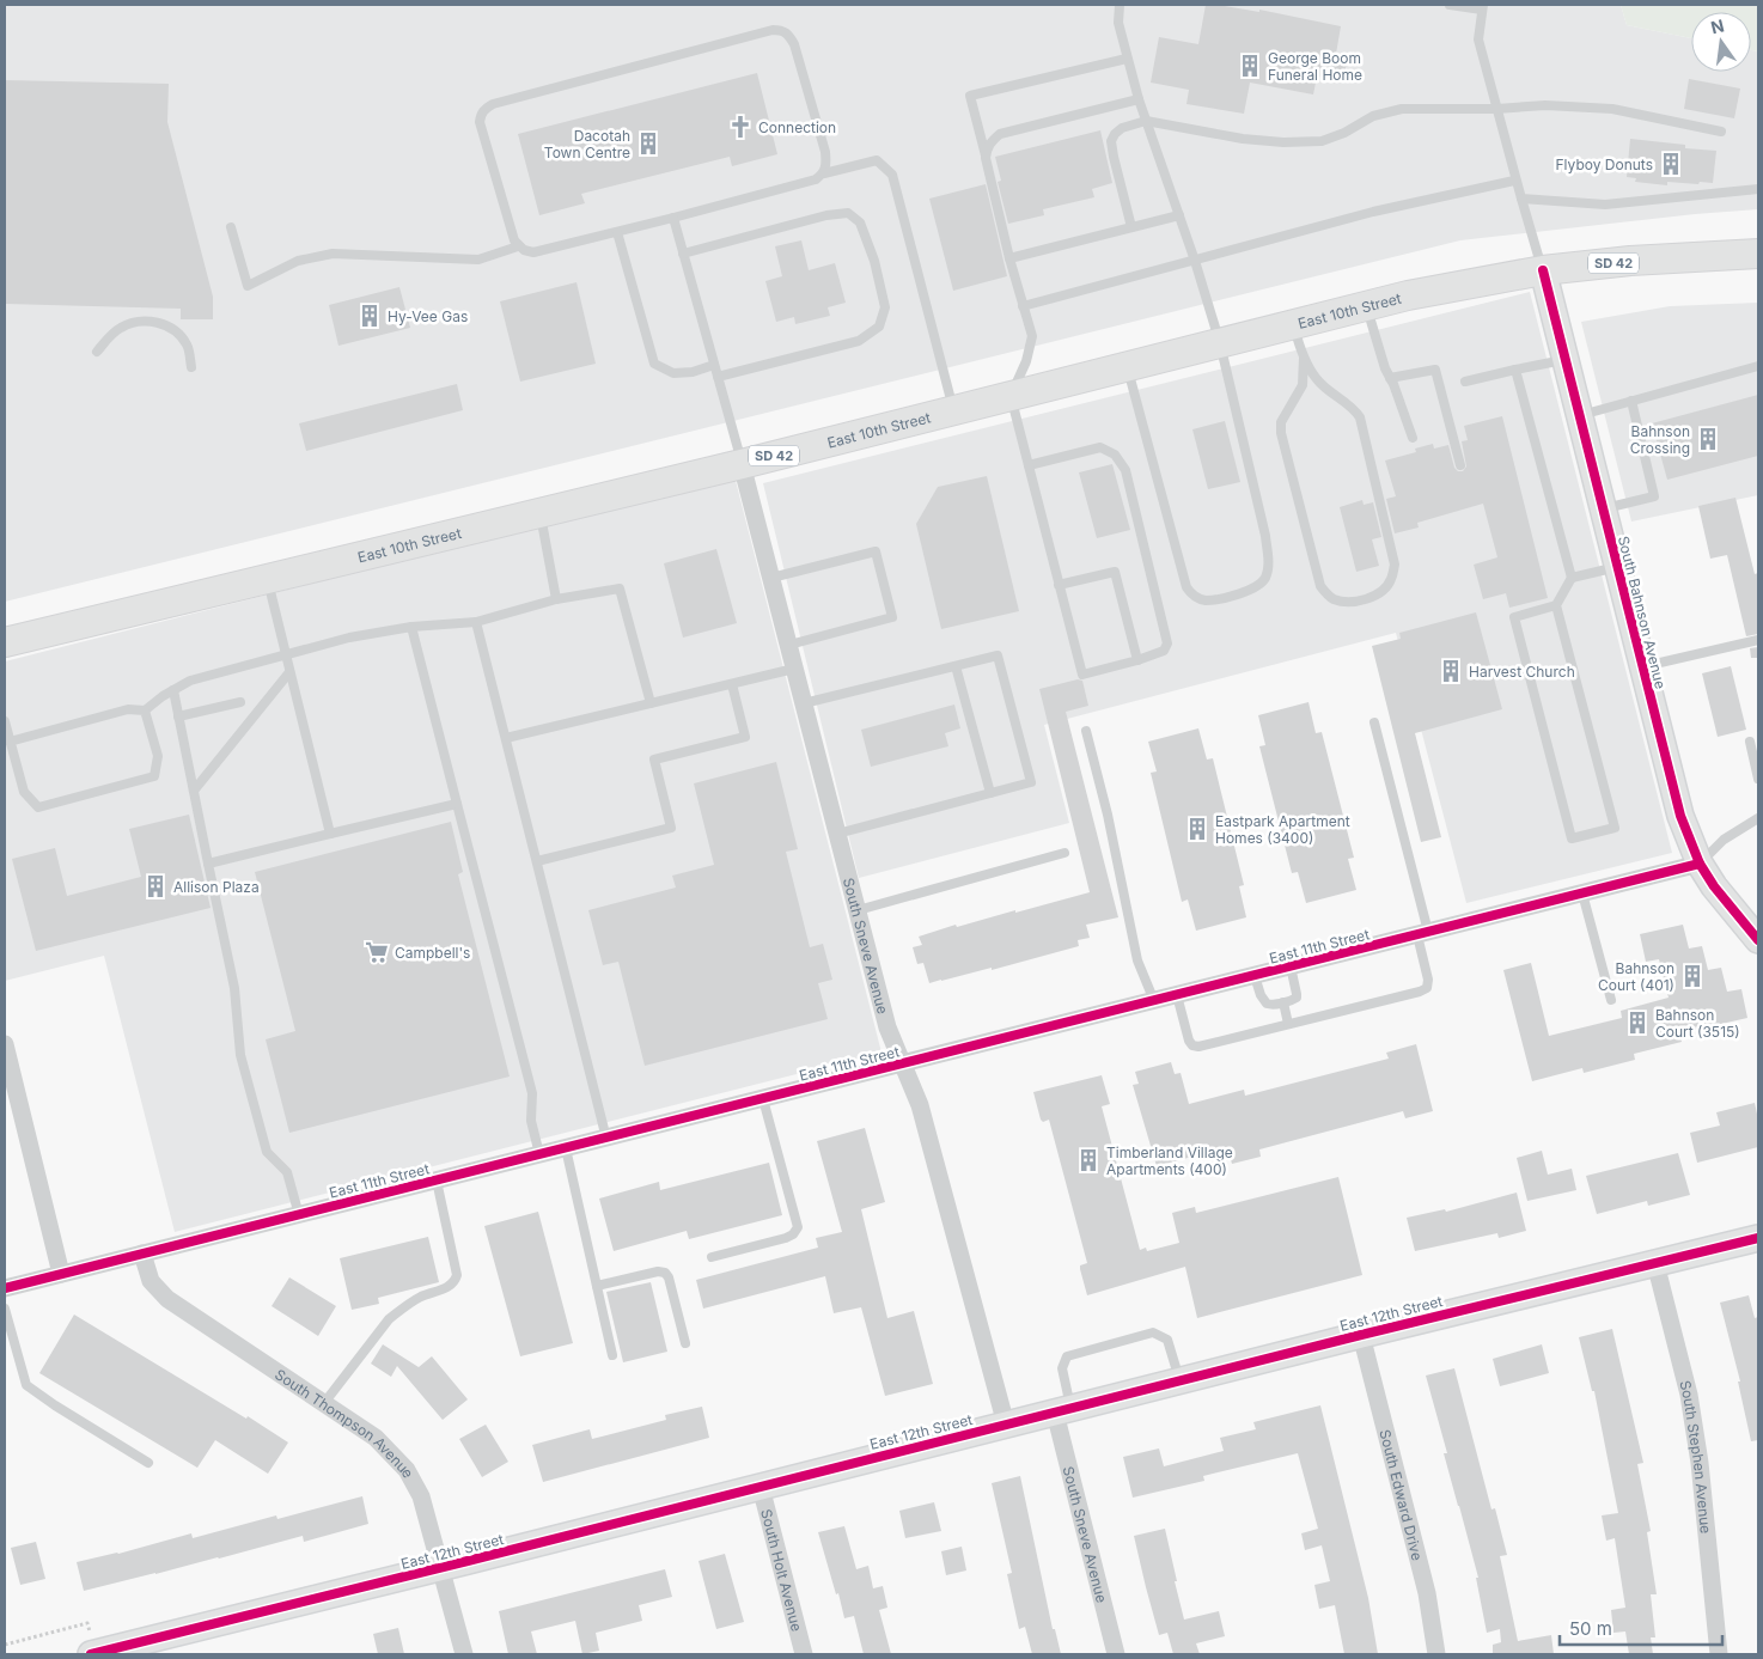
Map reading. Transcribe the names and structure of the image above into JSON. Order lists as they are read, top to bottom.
{
  "streets": {
    "main road": ["SD 42", "East 10th Street"],
    "street": [
      "South Bahnson Avenue",
      "East 11th Street",
      "South Sneve Avenue",
      "East 12th Street",
      "South Thompson Avenue",
      "South Stephen Avenue",
      "South Edward Drive",
      "South Holt Avenue"
    ]
  },
  "crossings": [
    ["East 10th Street", "South Bahnson Avenue"],
    ["East 10th Street", "South Sneve Avenue"],
    ["South Bahnson Avenue", "East 11th Street"],
    ["East 11th Street", "South Sneve Avenue"],
    ["East 11th Street", "South Thompson Avenue"],
    ["South Sneve Avenue", "East 12th Street"],
    ["East 12th Street", "South Thompson Avenue"],
    ["East 12th Street", "South Stephen Avenue"],
    ["East 12th Street", "South Edward Drive"],
    ["East 12th Street", "South Holt Avenue"]
  ],
  "places": {
    "building": [
      "George Boom Funeral Home",
      "Dacotah Town Centre",
      "Flyboy Donuts",
      "Hy-Vee Gas",
      "Bahnson Crossing",
      "Harvest Church",
      "Eastpark Apartment Homes (3400)",
      "Allison Plaza",
      "Bahnson Court (401)",
      "Bahnson Court (3515)",
      "Timberland Village Apartments (400)"
    ],
    "church": ["Connection"],
    "supermarket": ["Campbell's"]
  },
  "scale_bar": "50 m",
  "north": "top"
}
